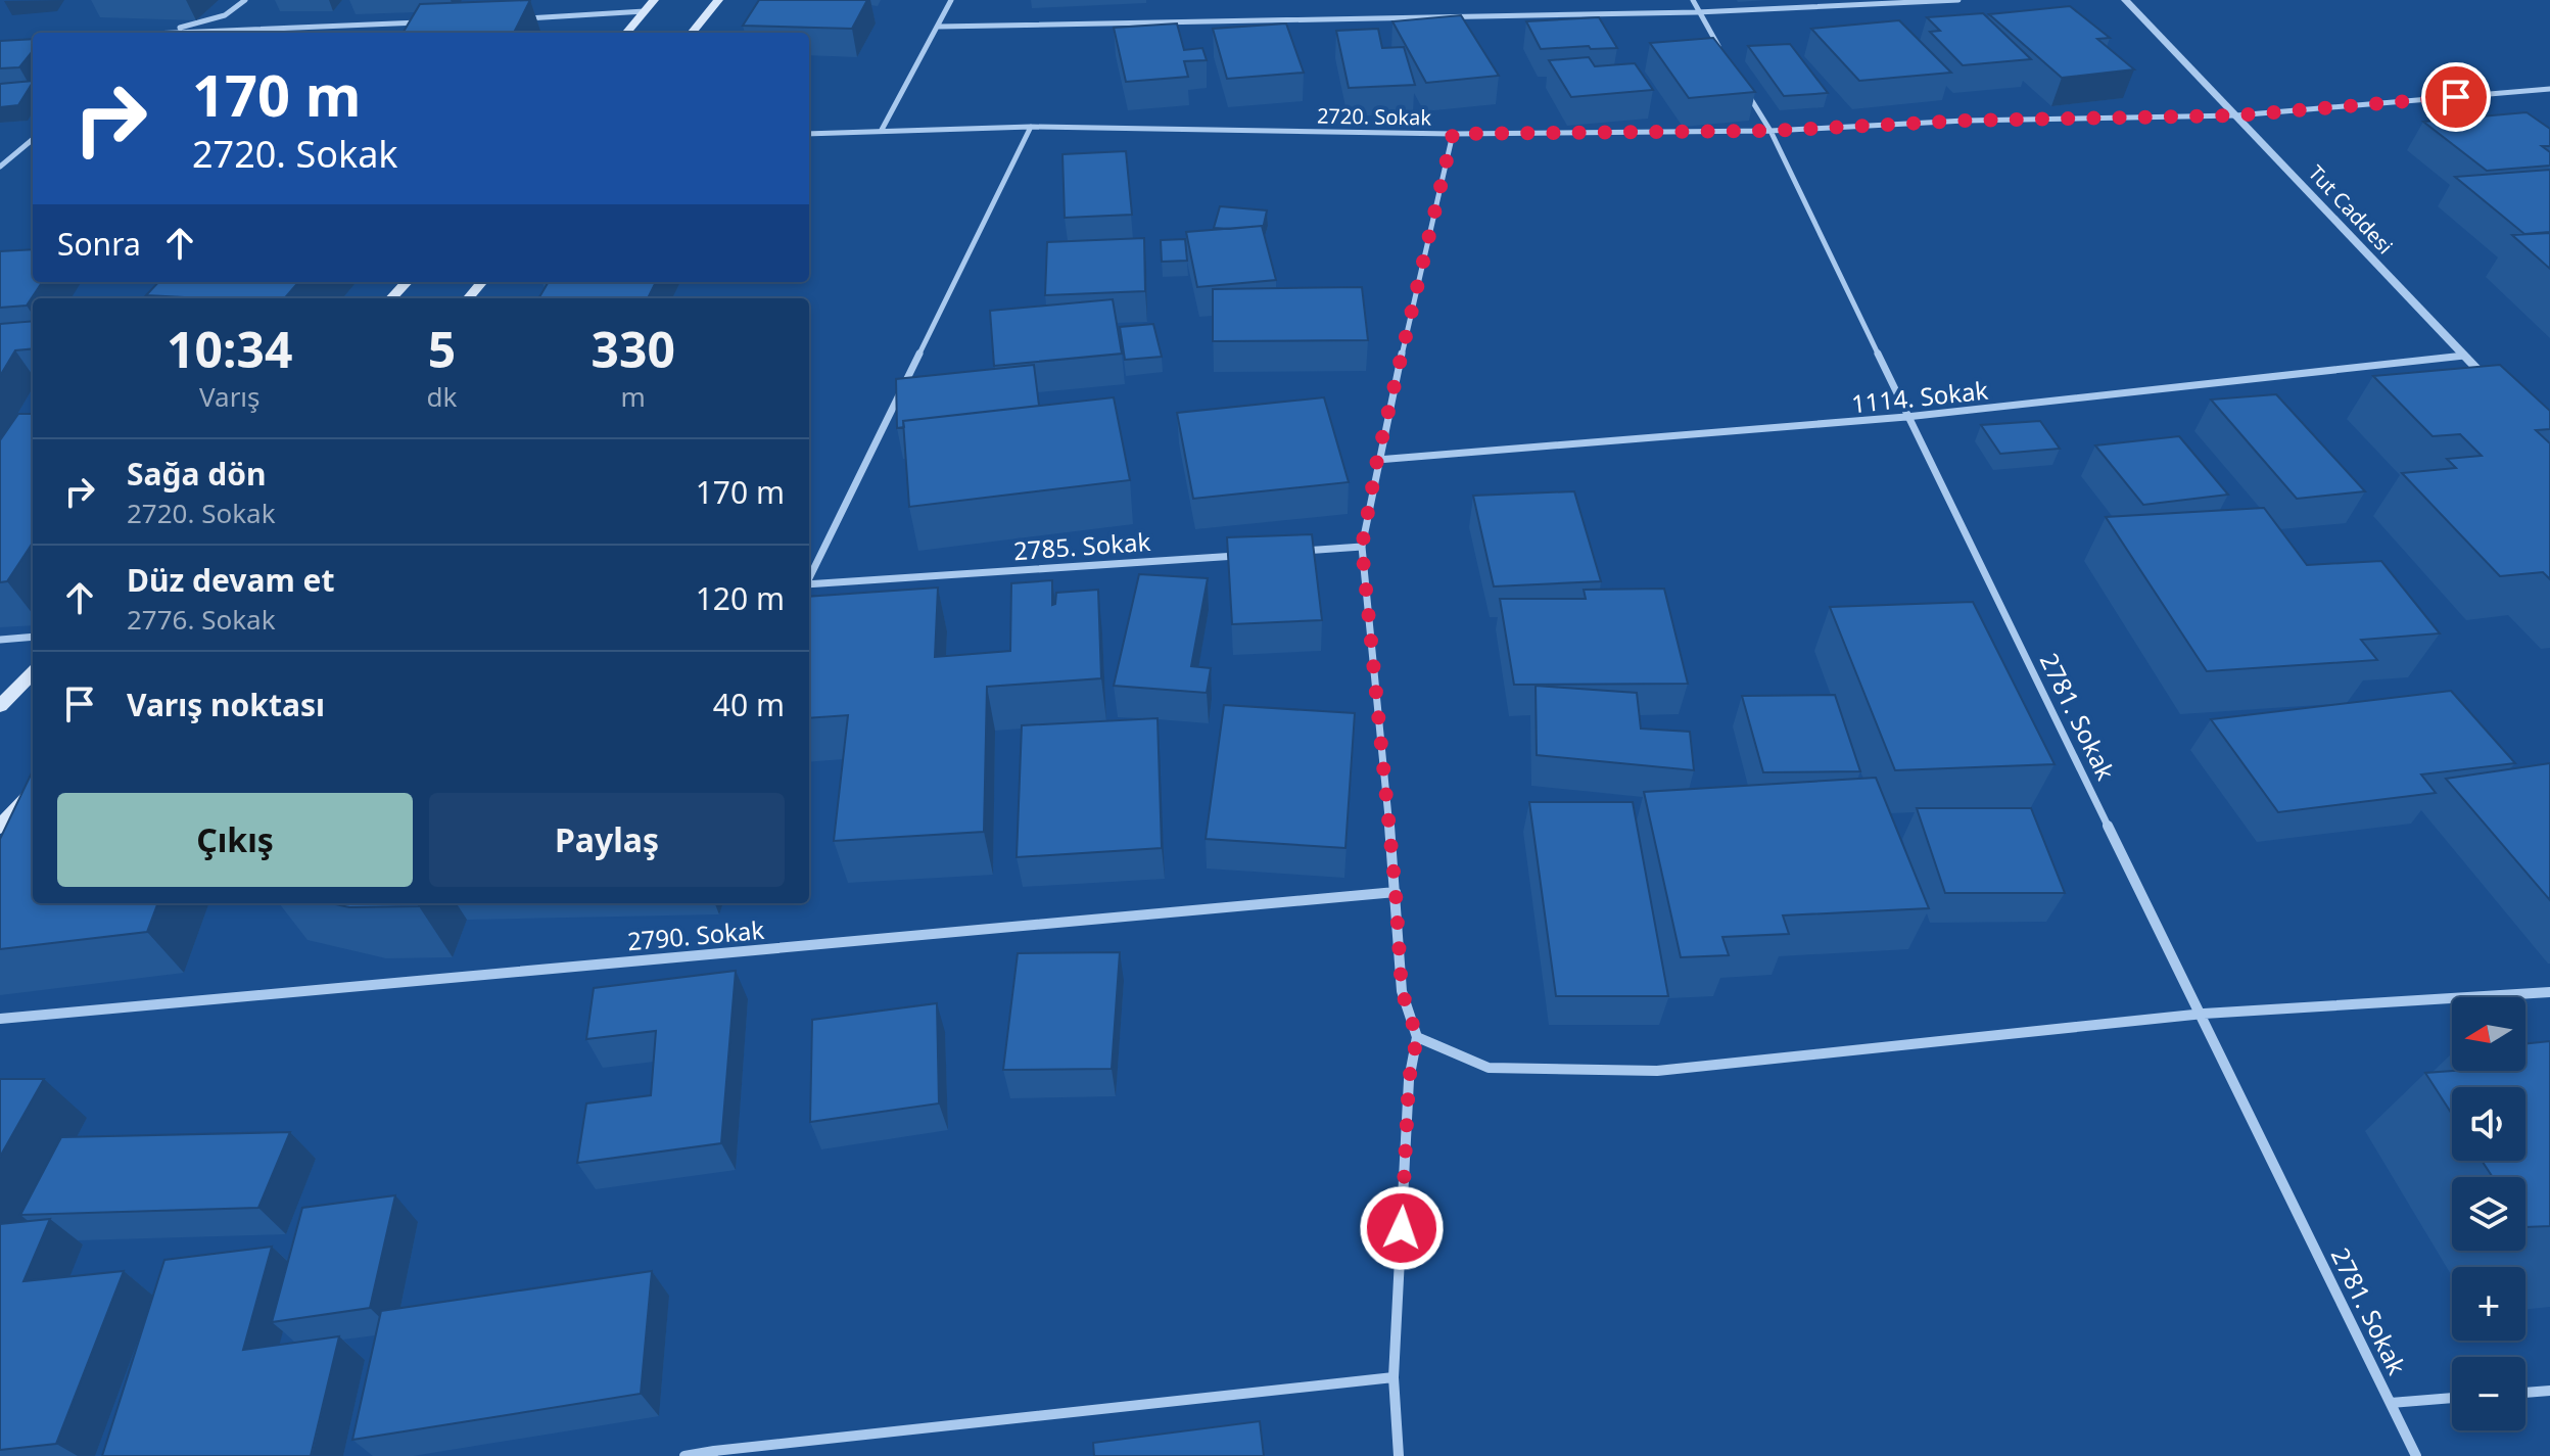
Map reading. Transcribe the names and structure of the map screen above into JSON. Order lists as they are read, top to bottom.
{
  "streets": {
    "street": [
      "2720. Sokak",
      "Tut Caddesi",
      "1114. Sokak",
      "2785. Sokak",
      "2781. Sokak",
      "2790. Sokak"
    ]
  },
  "crossings": [
    ["2720. Sokak", "Tut Caddesi"],
    ["2720. Sokak", "2781. Sokak"],
    ["Tut Caddesi", "1114. Sokak"],
    ["1114. Sokak", "2781. Sokak"]
  ],
  "north": "left",
  "page": {
    "turn": ["170 m", "2720. Sokak"],
    "then": "Sonra",
    "eta": [
      "10:34",
      "Varış",
      "5",
      "dk",
      "330",
      "m"
    ],
    "list": [
      {
        "name": "Sağa dön",
        "note": "2720. Sokak",
        "value": "170 m"
      },
      {
        "name": "Düz devam et",
        "note": "2776. Sokak",
        "value": "120 m"
      },
      {
        "name": "Varış noktası",
        "value": "40 m"
      }
    ],
    "buttons": ["Çıkış", "Paylaş"],
    "map_buttons": ["+", "−"]
  }
}
